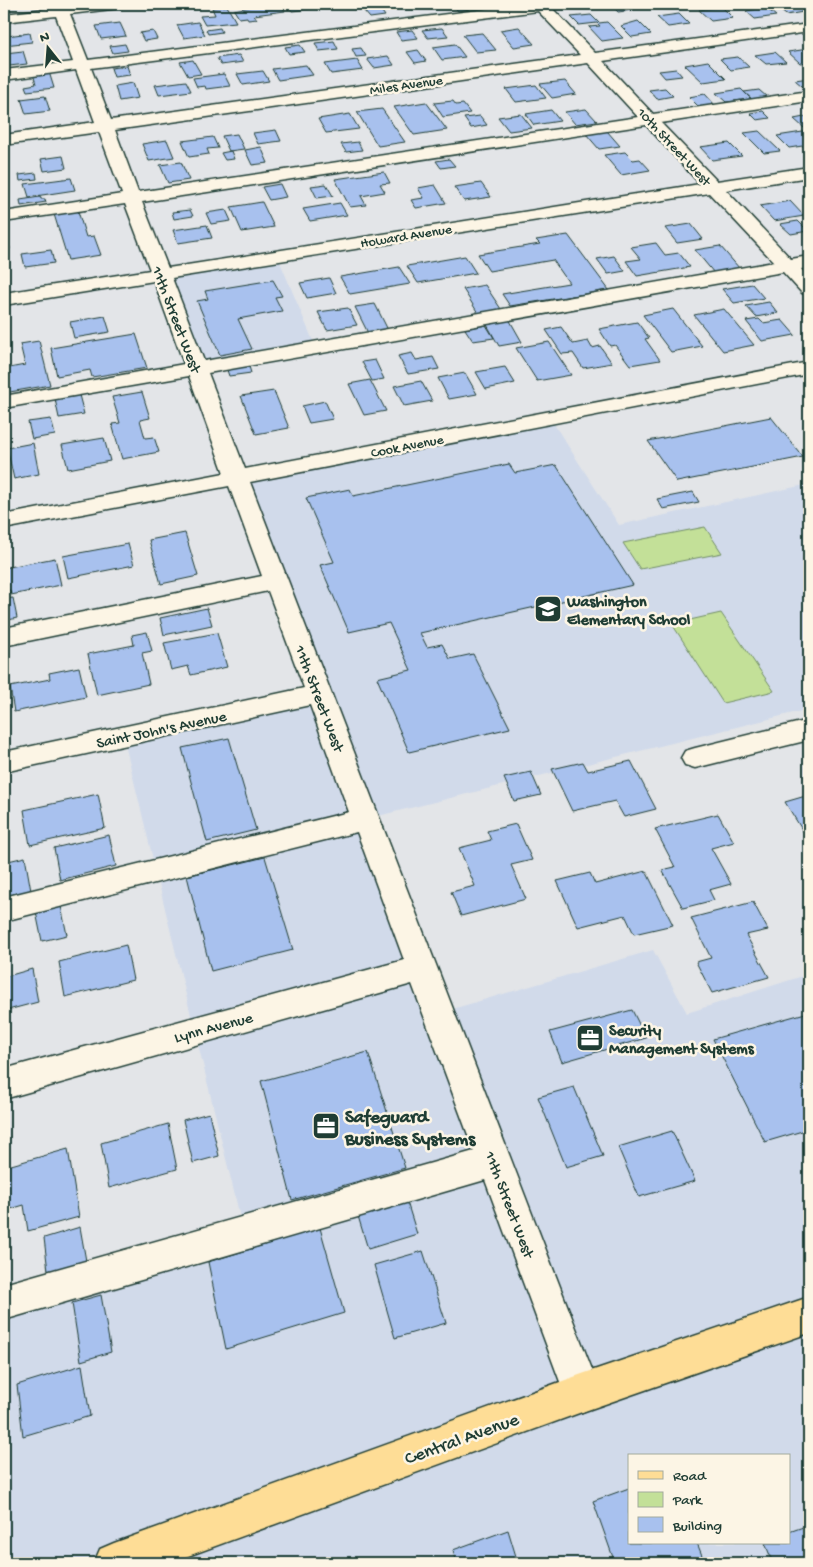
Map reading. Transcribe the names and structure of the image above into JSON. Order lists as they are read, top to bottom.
{
  "streets": {
    "main road": ["Central Avenue"],
    "street": [
      "Miles Avenue",
      "10th Street West",
      "Howard Avenue",
      "11th Street West",
      "Cook Avenue",
      "Saint John's Avenue",
      "Lynn Avenue"
    ]
  },
  "crossings": [
    ["Miles Avenue", "10th Street West"],
    ["Miles Avenue", "11th Street West"],
    ["10th Street West", "Howard Avenue"],
    ["Howard Avenue", "11th Street West"],
    ["11th Street West", "Cook Avenue"],
    ["11th Street West", "Saint John's Avenue"],
    ["11th Street West", "Lynn Avenue"],
    ["11th Street West", "Central Avenue"]
  ],
  "places": {
    "school or university": ["Washington Elementary School"],
    "office": ["Security Management Systems", "Safeguard Business Systems"]
  },
  "legend": ["Road", "Park", "Building"],
  "north": "top"
}
